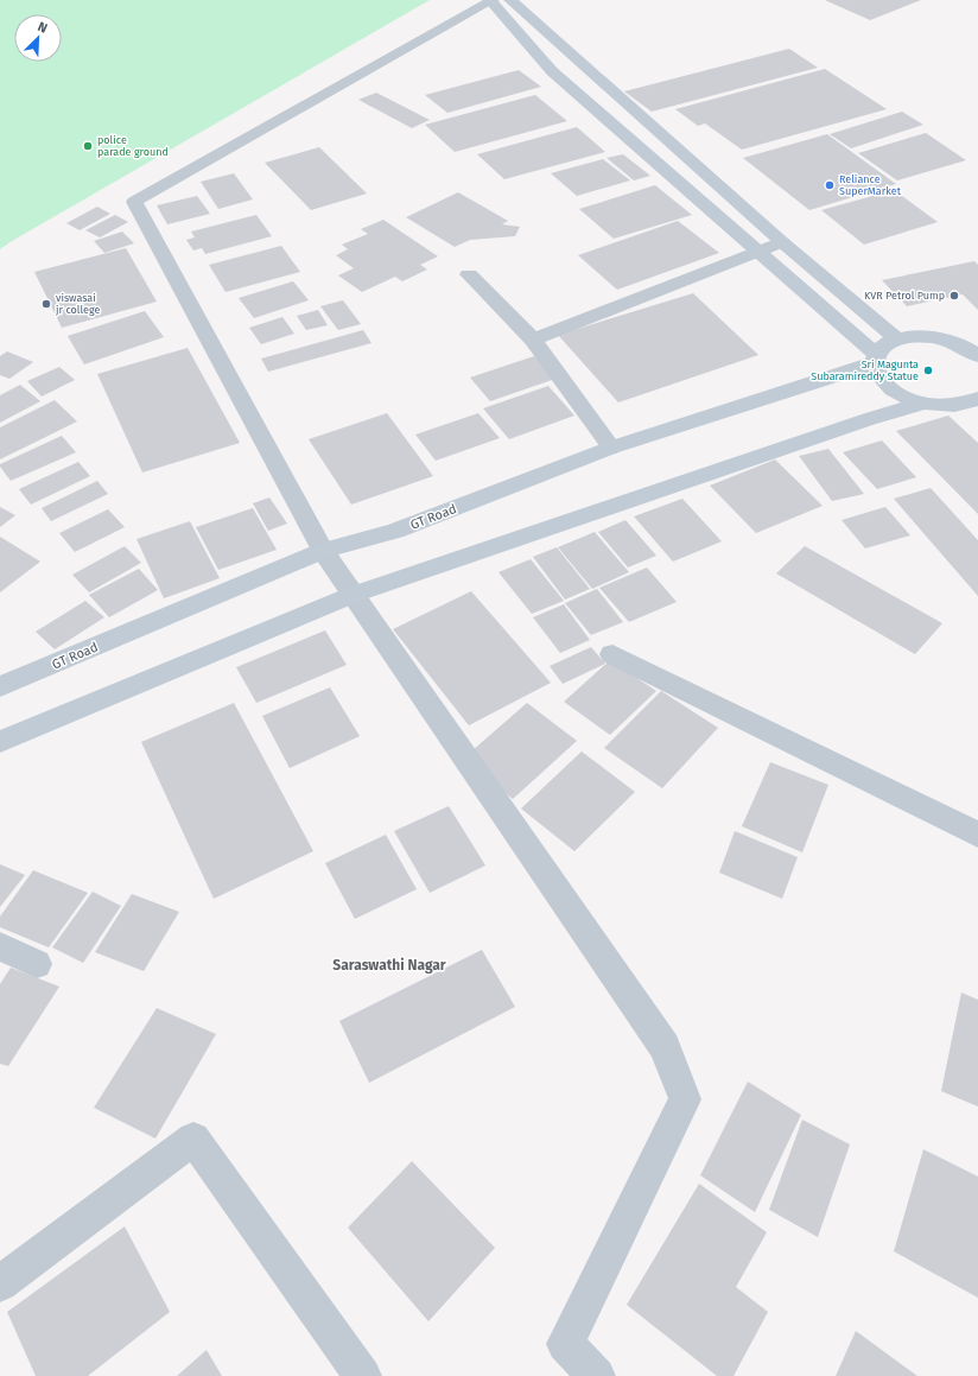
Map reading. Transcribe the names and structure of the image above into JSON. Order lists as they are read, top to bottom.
{
  "streets": {
    "main road": ["GT Road"]
  },
  "districts": ["Saraswathi Nagar"],
  "places": [
    "police parade ground",
    "Reliance SuperMarket",
    "KVR Petrol Pump",
    "viswasai jr college",
    "Sri Magunta Subaramireddy Statue"
  ],
  "north": "top right"
}
